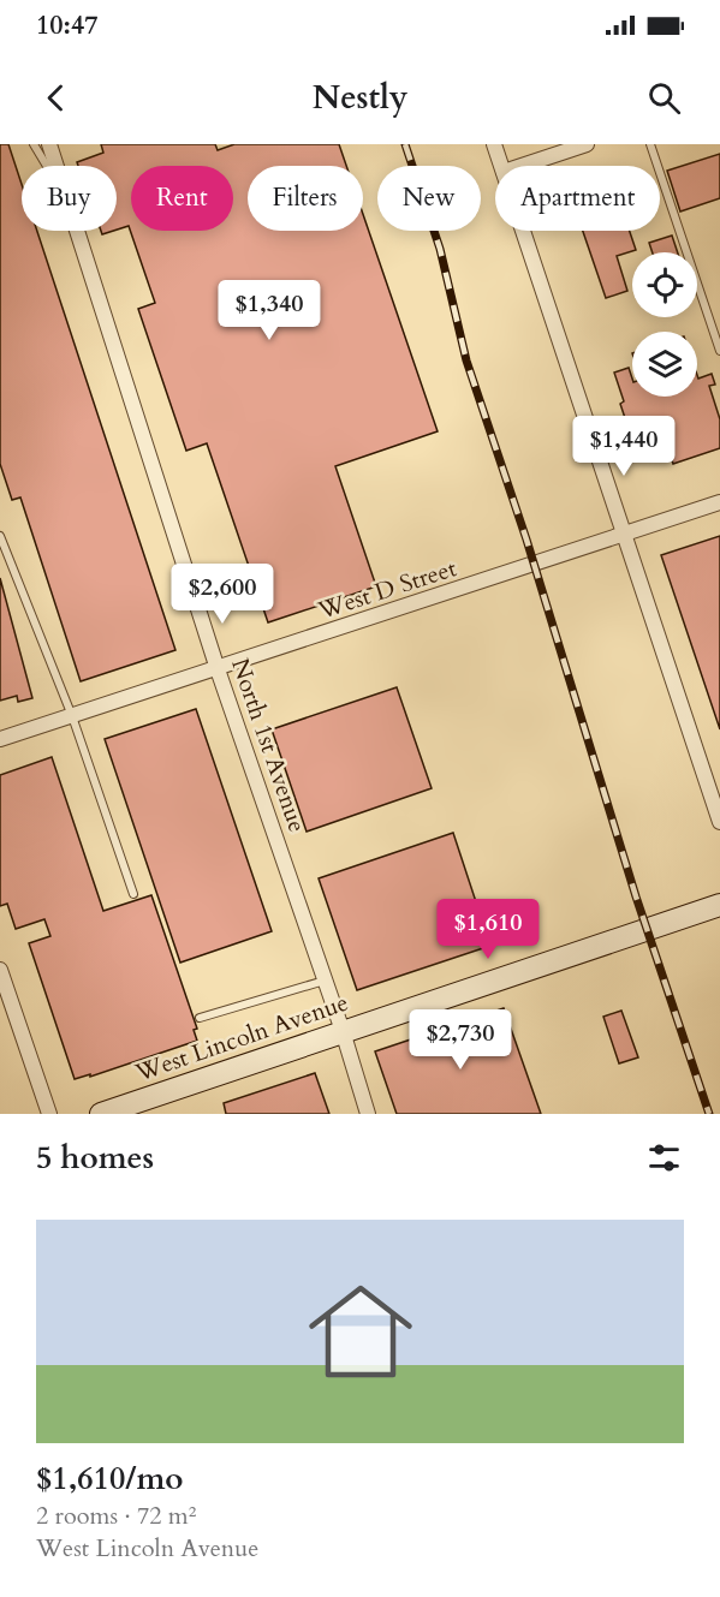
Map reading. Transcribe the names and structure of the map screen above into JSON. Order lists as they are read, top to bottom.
{
  "streets": {
    "street": ["West D Street", "North 1st Avenue", "West Lincoln Avenue"]
  },
  "crossings": [
    ["West D Street", "North 1st Avenue"],
    ["North 1st Avenue", "West Lincoln Avenue"]
  ],
  "page": {
    "status": "10:47",
    "header": "Nestly",
    "chip": [
      "Buy",
      "Rent",
      "Filters",
      "New",
      "Apartment"
    ],
    "price": [
      "$1,340",
      "$1,440",
      "$2,600",
      "$1,610",
      "$2,730"
    ],
    "heading": "5 homes",
    "list": [
      {
        "name": "$1,610/mo",
        "note": "2 rooms · 72 m² · West Lincoln Avenue"
      }
    ]
  }
}
